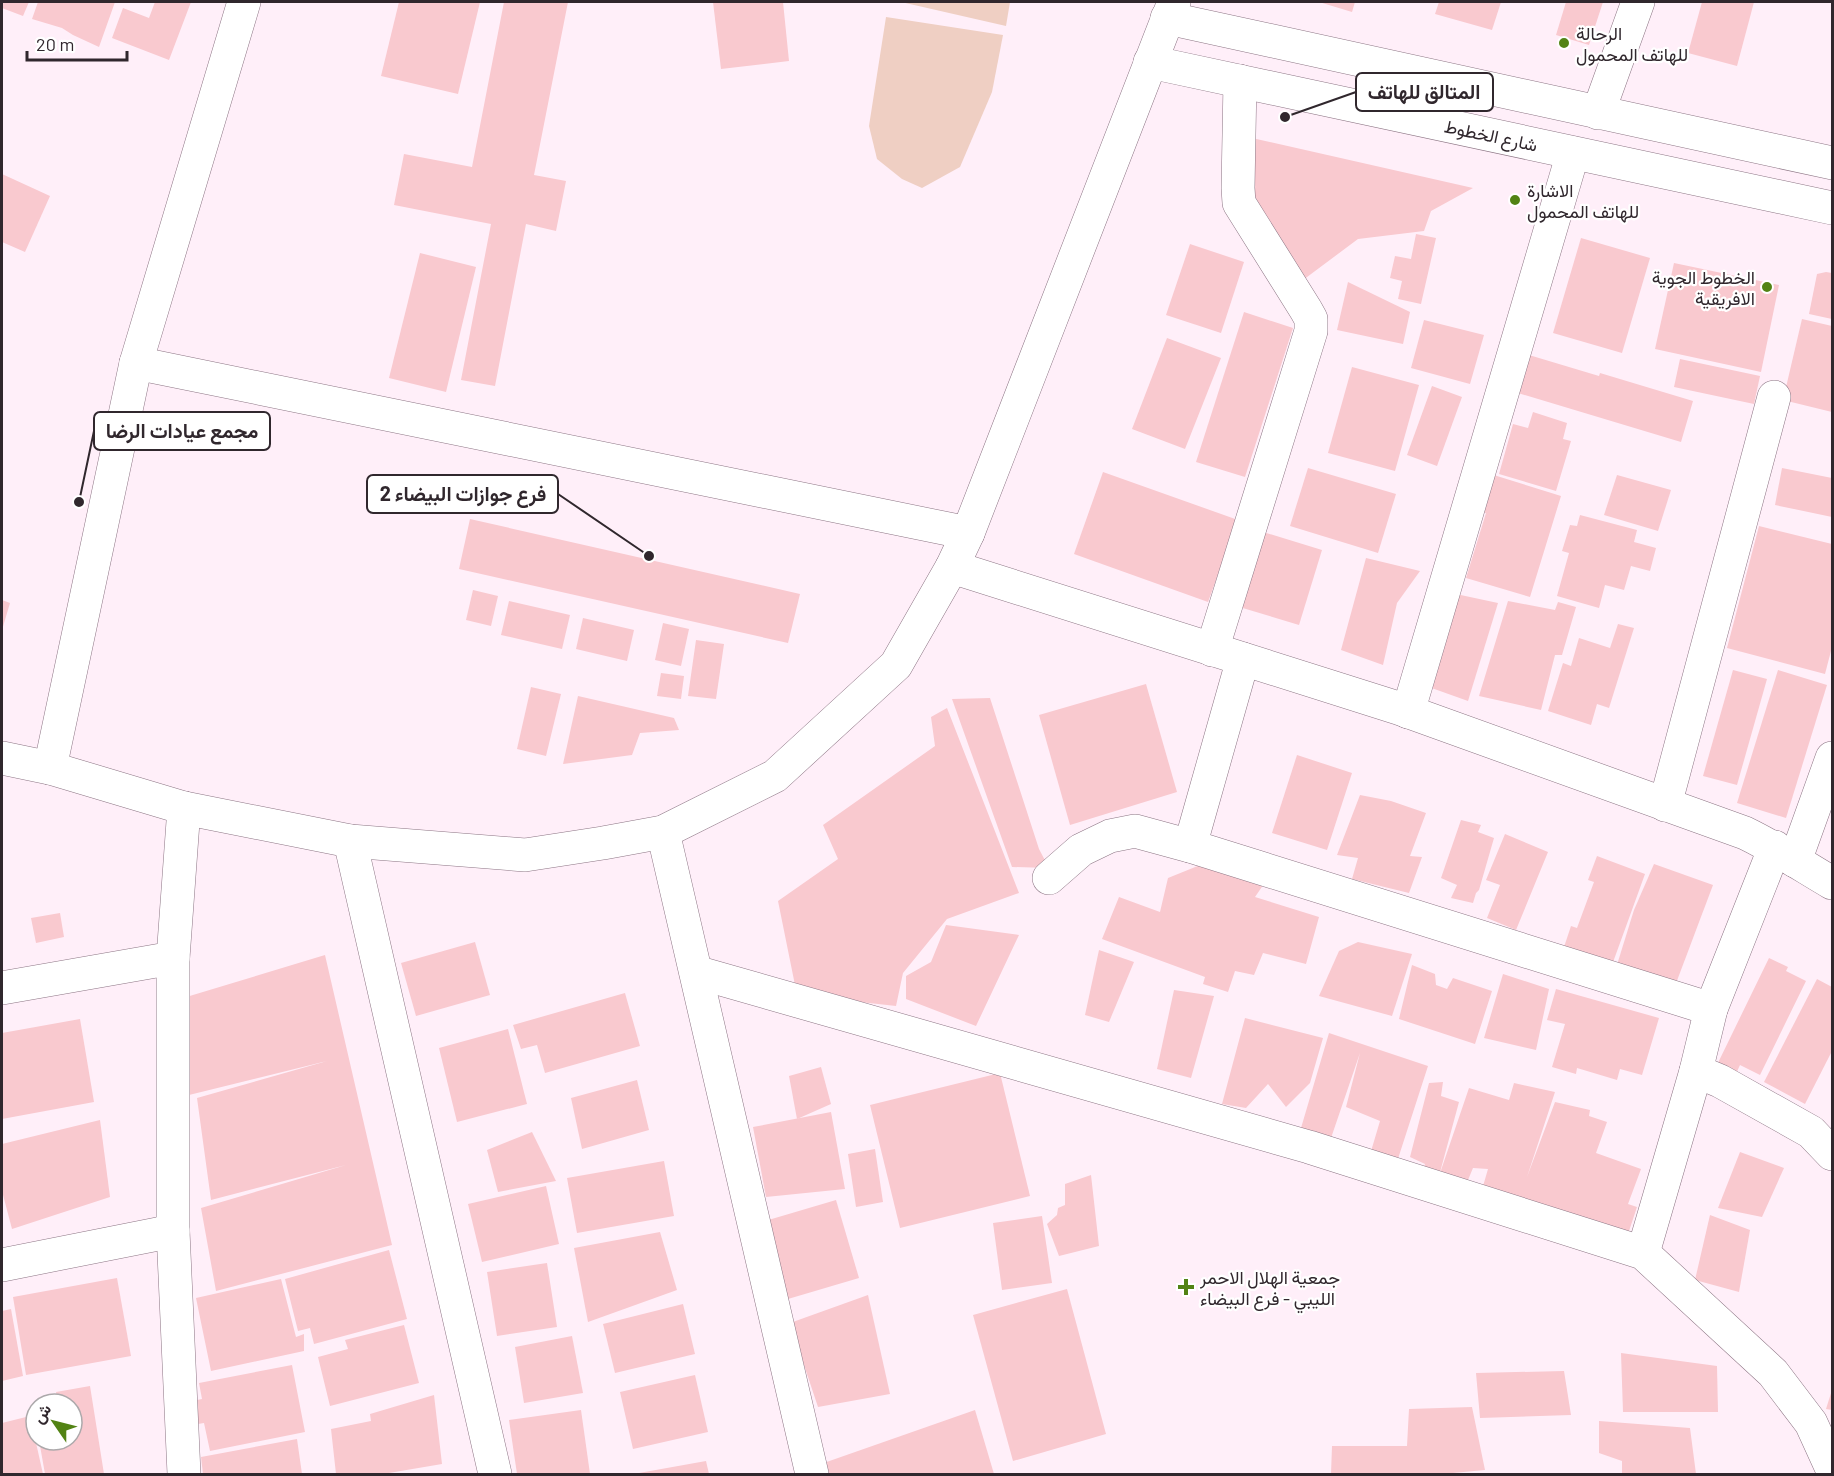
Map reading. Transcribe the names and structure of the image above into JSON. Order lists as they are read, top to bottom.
{
  "streets": {
    "street": ["شارع الخطوط"]
  },
  "places": {
    "other": [
      "الرحالة للهاتف المحمول",
      "المتالق للهاتف",
      "الاشارة للهاتف المحمول",
      "الخطوط الجوية الافريقية",
      "مجمع عيادات الرضا",
      "فرع جوازات البيضاء 2"
    ],
    "health": ["جمعية الهلال الاحمر الليبي - فرع البيضاء"]
  },
  "scale_bar": "20 m",
  "north": "top left"
}
